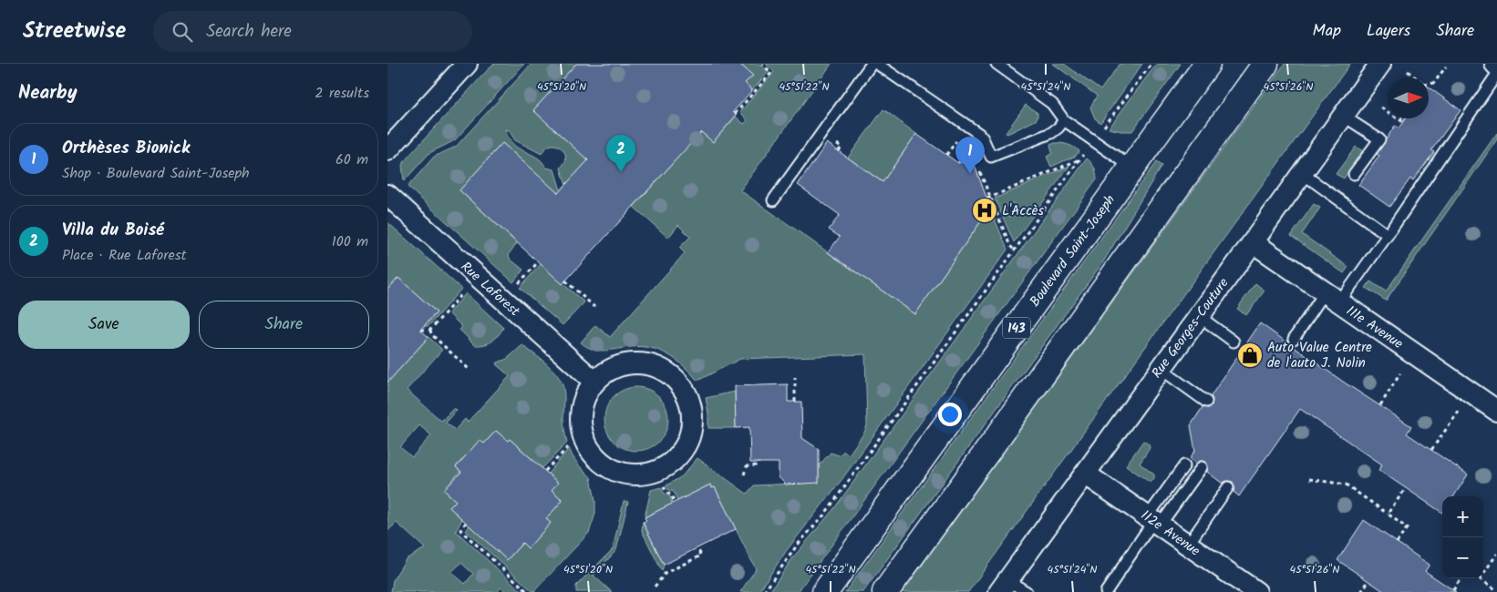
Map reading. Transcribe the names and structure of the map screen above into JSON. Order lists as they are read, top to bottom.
{
  "streets": {
    "main road": ["Boulevard Saint-Joseph", "143"],
    "street": [
      "Rue Laforest",
      "111e Avenue",
      "Rue Georges-Couture",
      "112e Avenue"
    ]
  },
  "crossings": [
    ["111e Avenue", "Rue Georges-Couture"],
    ["Rue Georges-Couture", "112e Avenue"]
  ],
  "places": {
    "hospital": ["L'Accès"],
    "shop": ["Auto Value Centre de l'auto J. Nolin"]
  },
  "north": "right",
  "page": {
    "header": "Streetwise",
    "search": "Search here",
    "nav": ["Map", "Layers", "Share"],
    "heading": ["Nearby", "2 results"],
    "list": [
      {
        "mark": "1",
        "name": "Orthèses Bionick",
        "note": "Shop · Boulevard Saint-Joseph",
        "value": "60 m"
      },
      {
        "mark": "2",
        "name": "Villa du Boisé",
        "note": "Place · Rue Laforest",
        "value": "100 m"
      }
    ],
    "pins": ["2", "1"],
    "buttons": ["Save", "Share"],
    "map_buttons": ["+", "−"]
  },
  "coordinates": [
    "45°51'20\"N",
    "45°51'22\"N",
    "45°51'24\"N",
    "45°51'26\"N"
  ]
}
